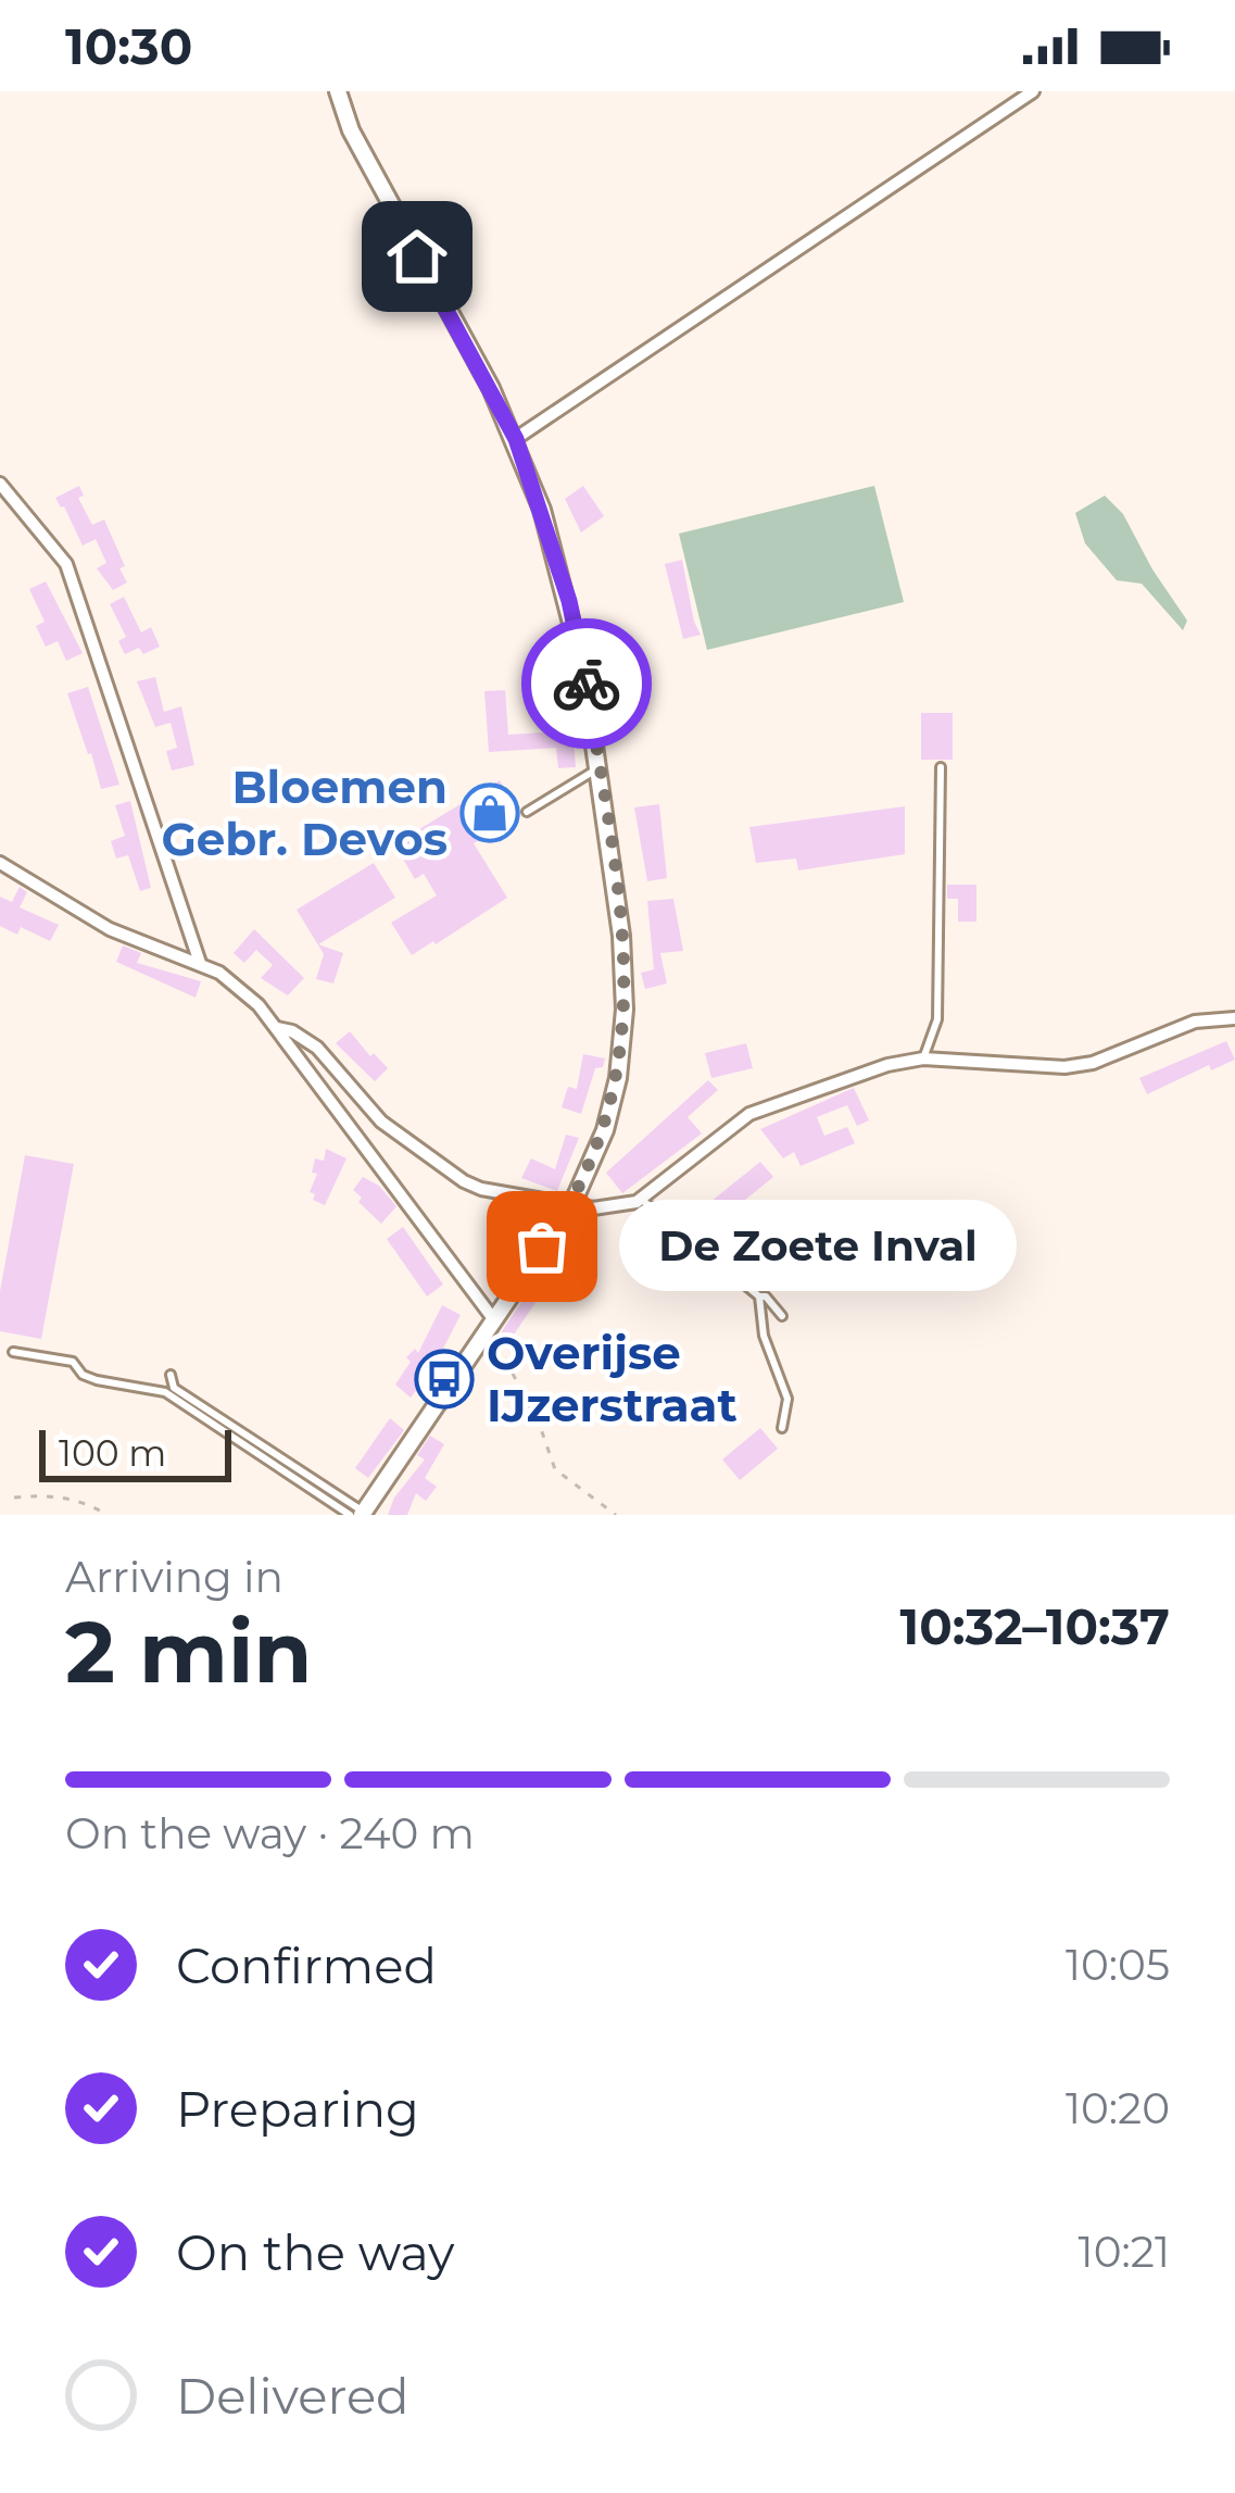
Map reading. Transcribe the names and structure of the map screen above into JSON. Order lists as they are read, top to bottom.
{
  "places": {
    "shop": ["Bloemen Gebr. Devos"],
    "other": ["De Zoete Inval"],
    "bus stop": ["Overijse IJzerstraat"]
  },
  "scale_bar": "100 m",
  "page": {
    "status": "10:30",
    "bubble": "De Zoete Inval",
    "scale": "100 m",
    "heading": ["2 min", "Arriving in", "10:32–10:37"],
    "bar": "On the way · 240 m",
    "list": [
      ["Confirmed", "10:05"],
      ["Preparing", "10:20"],
      ["On the way", "10:21"],
      "Delivered"
    ]
  }
}
